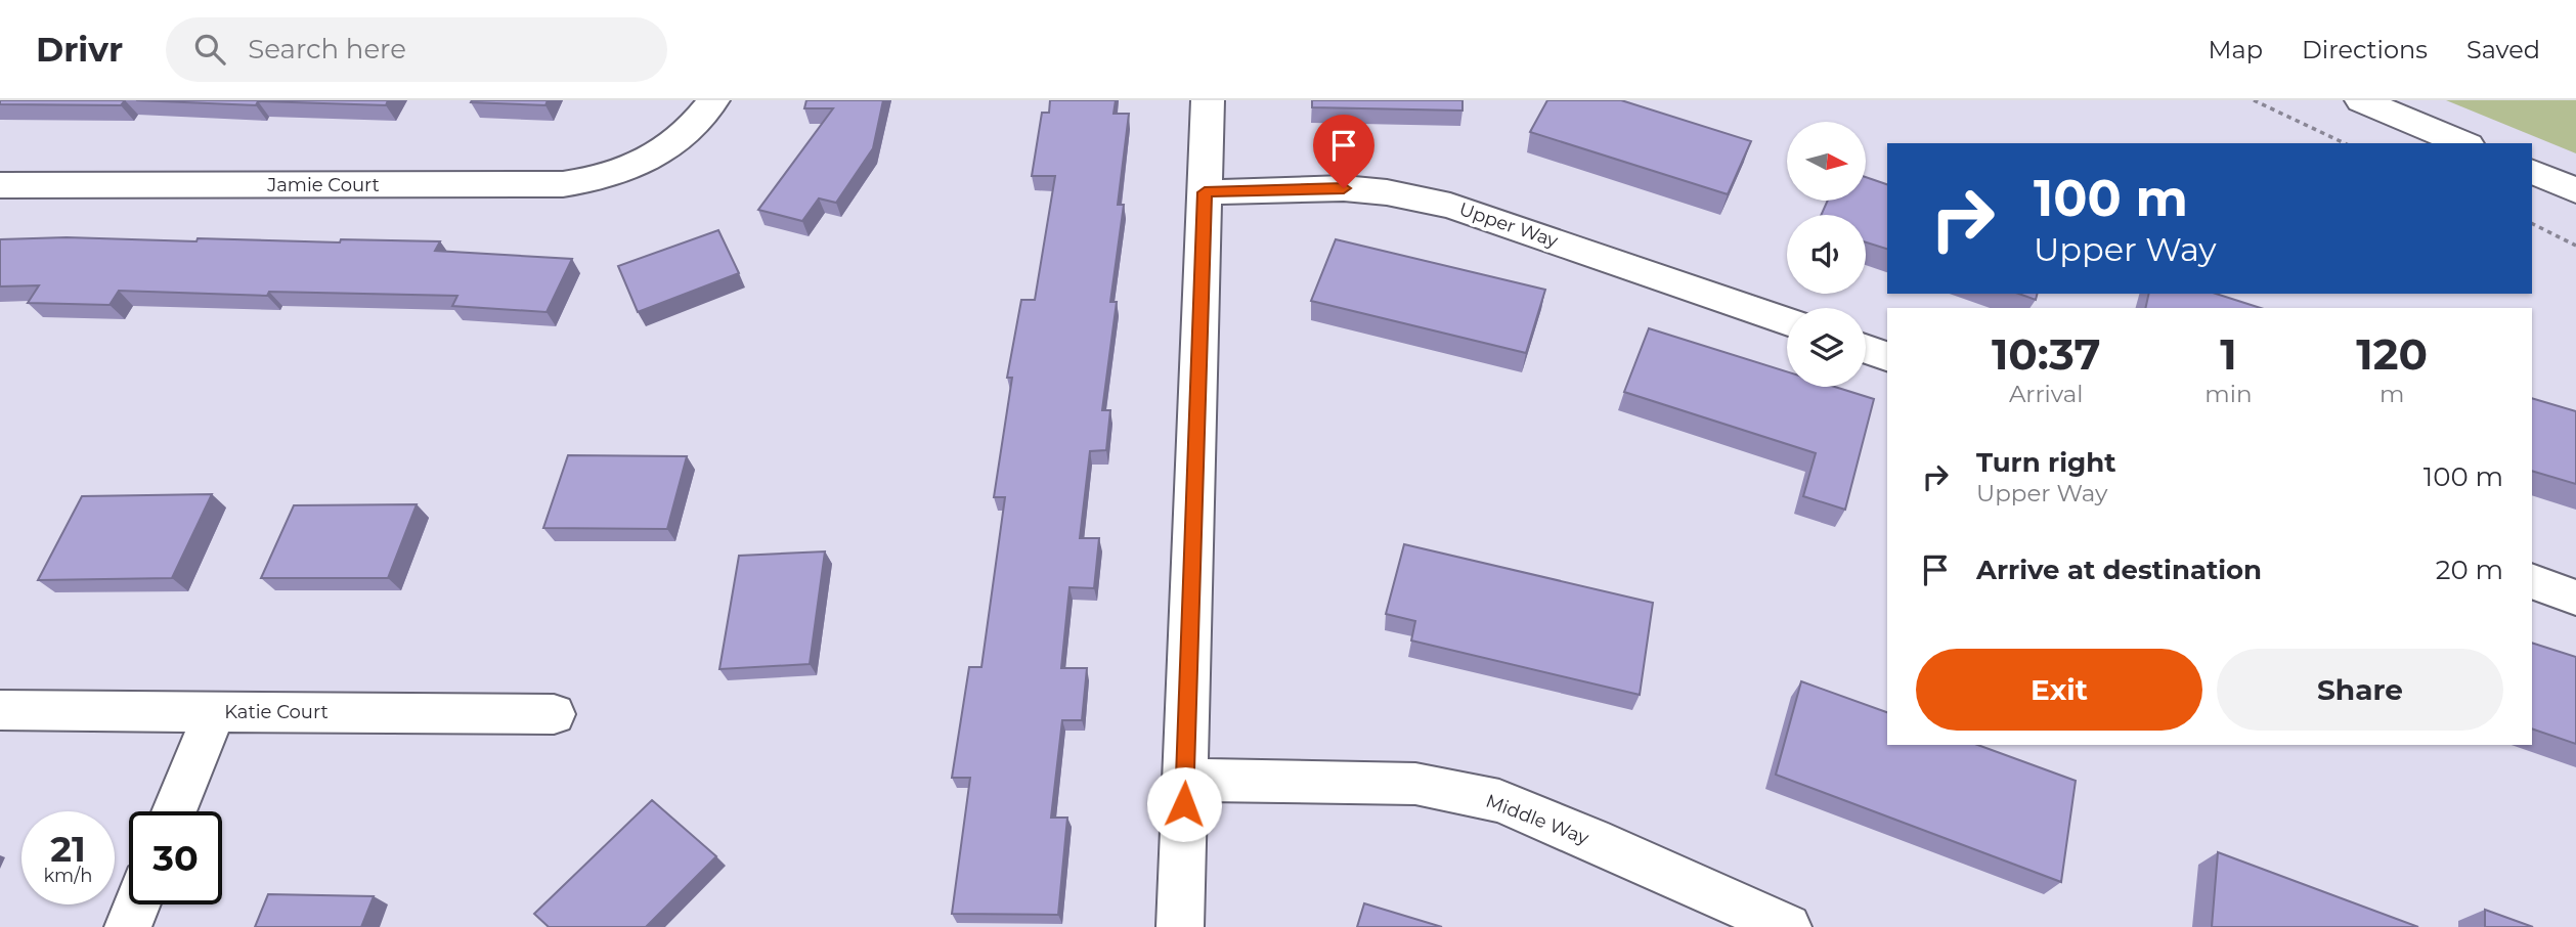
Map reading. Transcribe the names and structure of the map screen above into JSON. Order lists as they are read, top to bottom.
{
  "streets": {
    "street": [
      "Jamie Court",
      "Upper Way",
      "Katie Court",
      "Middle Way"
    ]
  },
  "north": "right",
  "page": {
    "header": "Drivr",
    "search": "Search here",
    "nav": ["Map", "Directions", "Saved"],
    "turn": ["100 m", "Upper Way"],
    "eta": [
      "10:37",
      "Arrival",
      "1",
      "min",
      "120",
      "m"
    ],
    "list": [
      {
        "name": "Turn right",
        "note": "Upper Way",
        "value": "100 m"
      },
      {
        "name": "Arrive at destination",
        "value": "20 m"
      }
    ],
    "buttons": ["Exit", "Share"],
    "speed": "21 km/h",
    "limit": "30"
  }
}
